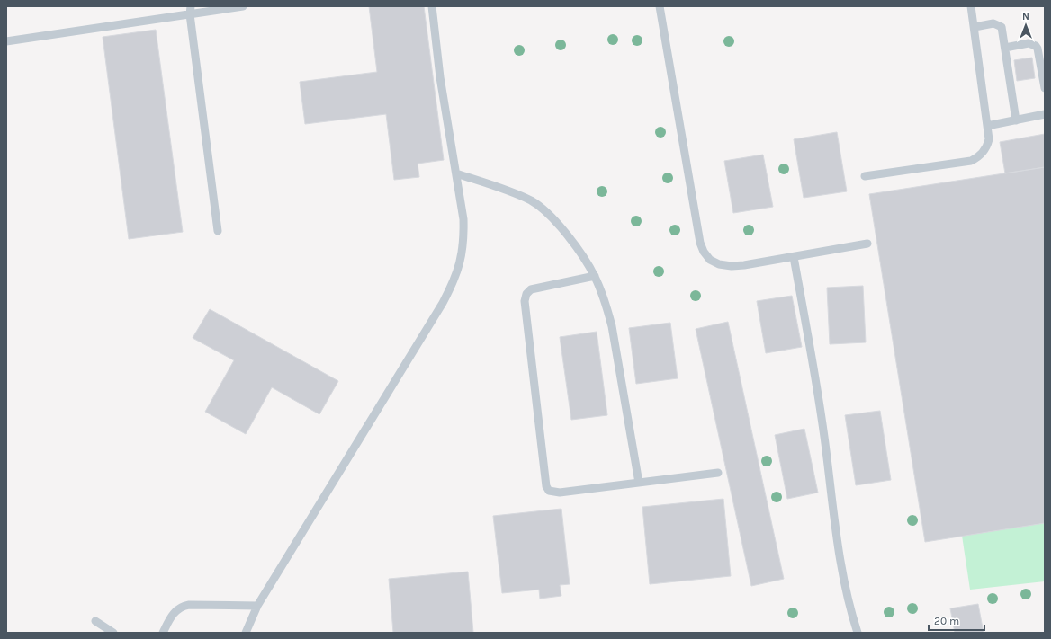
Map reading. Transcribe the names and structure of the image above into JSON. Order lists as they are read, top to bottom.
{
  "scale_bar": "20 m",
  "north": "top"
}
